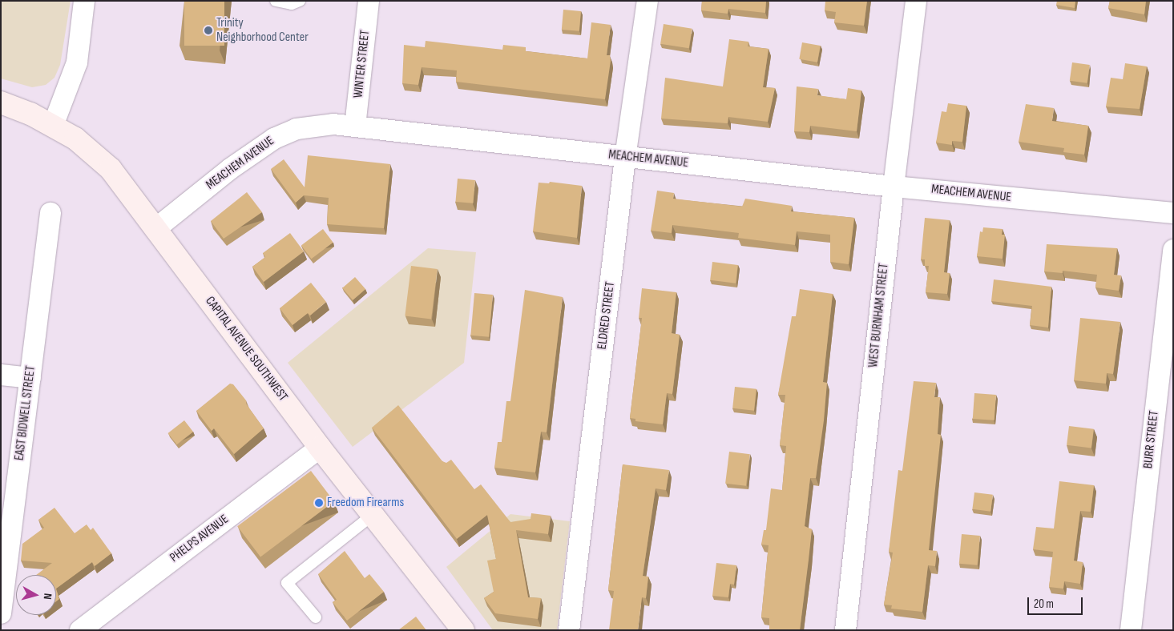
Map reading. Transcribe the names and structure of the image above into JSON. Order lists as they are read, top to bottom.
{
  "streets": {
    "main road": ["CAPITAL AVENUE SOUTHWEST"],
    "street": [
      "WINTER STREET",
      "MEACHEM AVENUE",
      "ELDRED STREET",
      "WEST BURNHAM STREET",
      "EAST BIDWELL STREET",
      "BURR STREET",
      "PHELPS AVENUE"
    ]
  },
  "crossings": [
    ["WINTER STREET", "MEACHEM AVENUE"],
    ["MEACHEM AVENUE", "ELDRED STREET"],
    ["MEACHEM AVENUE", "WEST BURNHAM STREET"],
    ["MEACHEM AVENUE", "CAPITAL AVENUE SOUTHWEST"],
    ["CAPITAL AVENUE SOUTHWEST", "PHELPS AVENUE"]
  ],
  "places": ["Trinity Neighborhood Center", "Freedom Firearms"],
  "scale_bar": "20 m",
  "north": "right"
}
